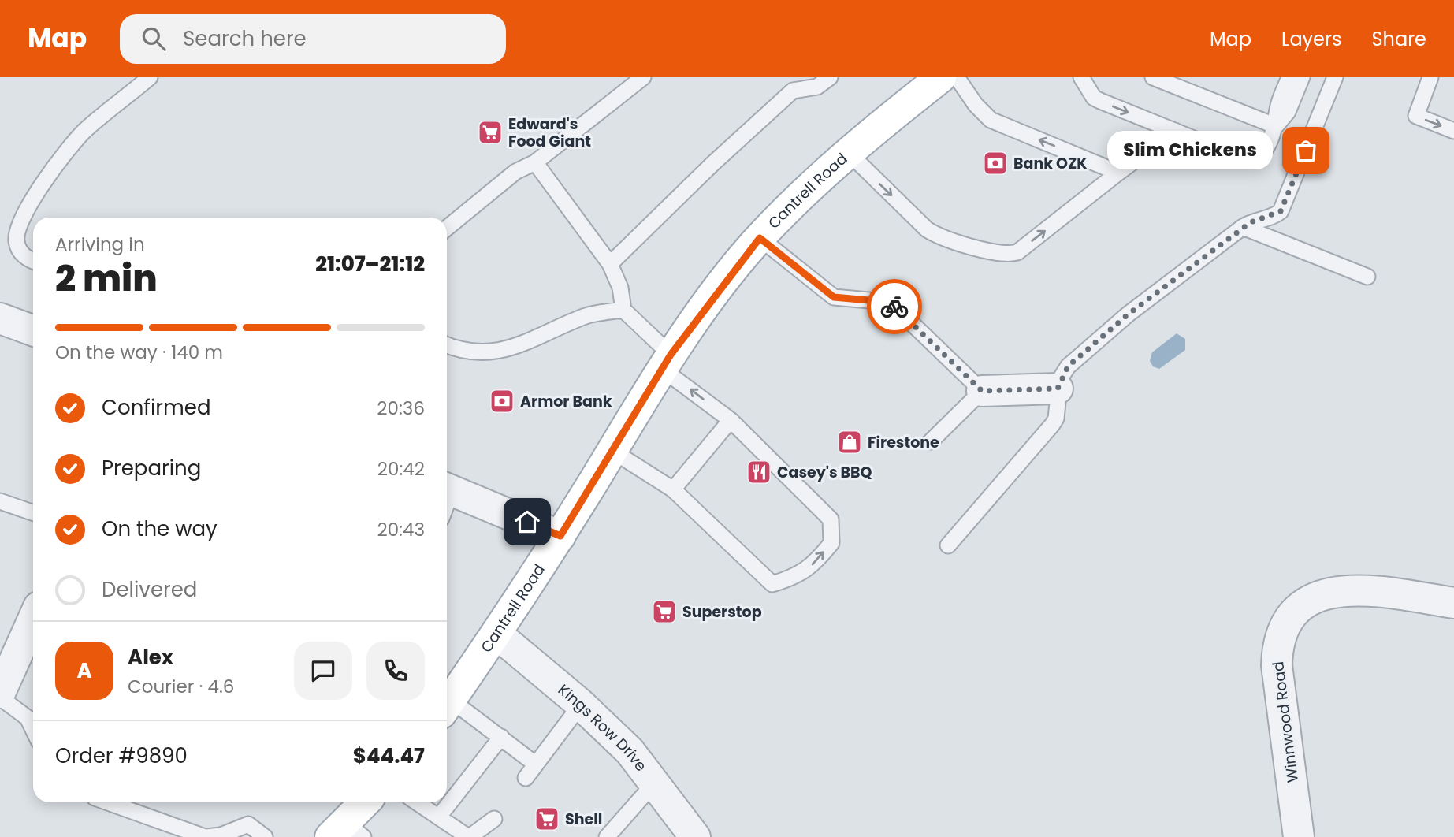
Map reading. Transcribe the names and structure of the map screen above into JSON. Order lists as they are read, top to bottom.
{
  "streets": {
    "main road": ["Cantrell Road"],
    "street": ["Winnwood Road", "Kings Row Drive"]
  },
  "crossings": [
    ["Cantrell Road", "Kings Row Drive"]
  ],
  "places": {
    "supermarket": ["Edward's Food Giant", "Superstop", "Shell"],
    "other": ["Slim Chickens"],
    "bank": ["Bank OZK", "Armor Bank"],
    "shop": ["Firestone"],
    "restaurant": ["Casey's BBQ"]
  },
  "page": {
    "header": "Map",
    "search": "Search here",
    "nav": ["Map", "Layers", "Share"],
    "bubble": "Slim Chickens",
    "heading": ["2 min", "Arriving in", "21:07–21:12"],
    "panel": [
      "Alex",
      "Courier · 4.6",
      "Order #9890",
      "$44.47"
    ],
    "bar": "On the way · 140 m",
    "list": [
      ["Confirmed", "20:36"],
      ["Preparing", "20:42"],
      ["On the way", "20:43"],
      "Delivered"
    ],
    "round": "A"
  }
}
